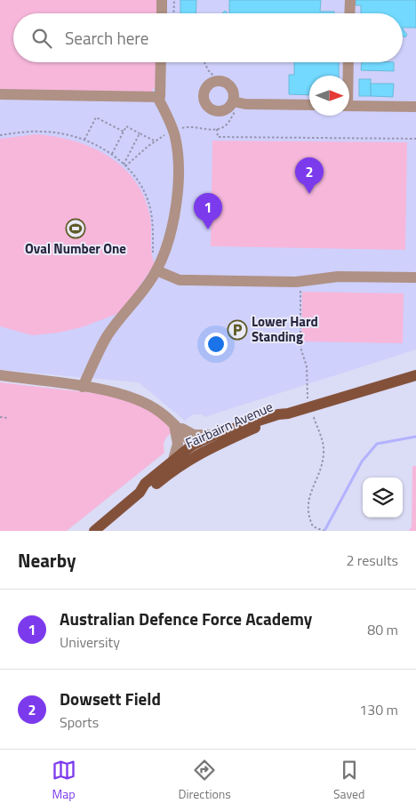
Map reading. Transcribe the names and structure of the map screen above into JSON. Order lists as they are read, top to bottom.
{
  "streets": {
    "main road": ["Fairbairn Avenue"]
  },
  "places": {
    "sports": ["Oval Number One"],
    "parking": ["Lower Hard Standing"]
  },
  "north": "right",
  "page": {
    "search": "Search here",
    "pins": ["2", "1"],
    "heading": ["Nearby", "2 results"],
    "list": [
      {
        "mark": "1",
        "name": "Australian Defence Force Academy",
        "note": "University",
        "value": "80 m"
      },
      {
        "mark": "2",
        "name": "Dowsett Field",
        "note": "Sports",
        "value": "130 m"
      }
    ],
    "nav": ["Map", "Directions", "Saved"]
  }
}
